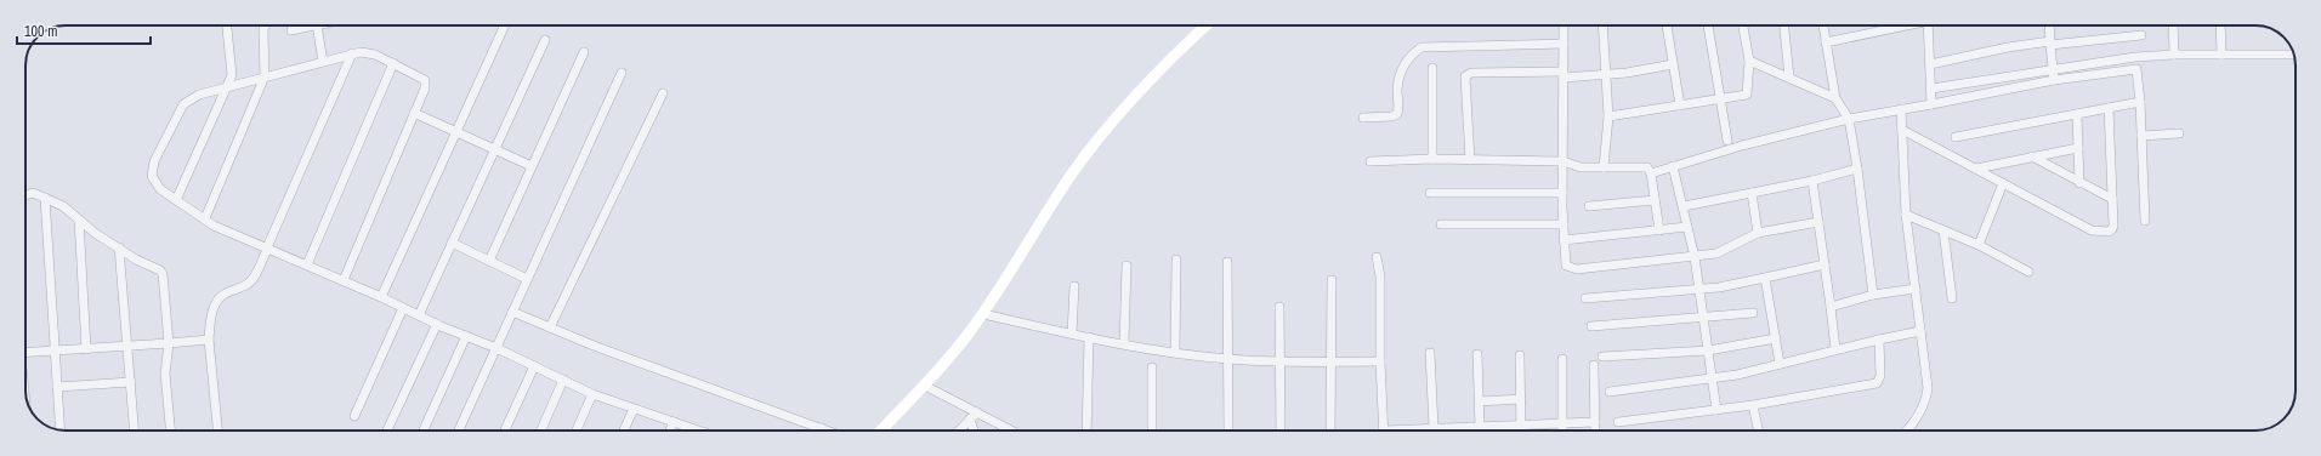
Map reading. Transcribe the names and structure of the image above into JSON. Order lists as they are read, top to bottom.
{
  "scale_bar": "100 m"
}
